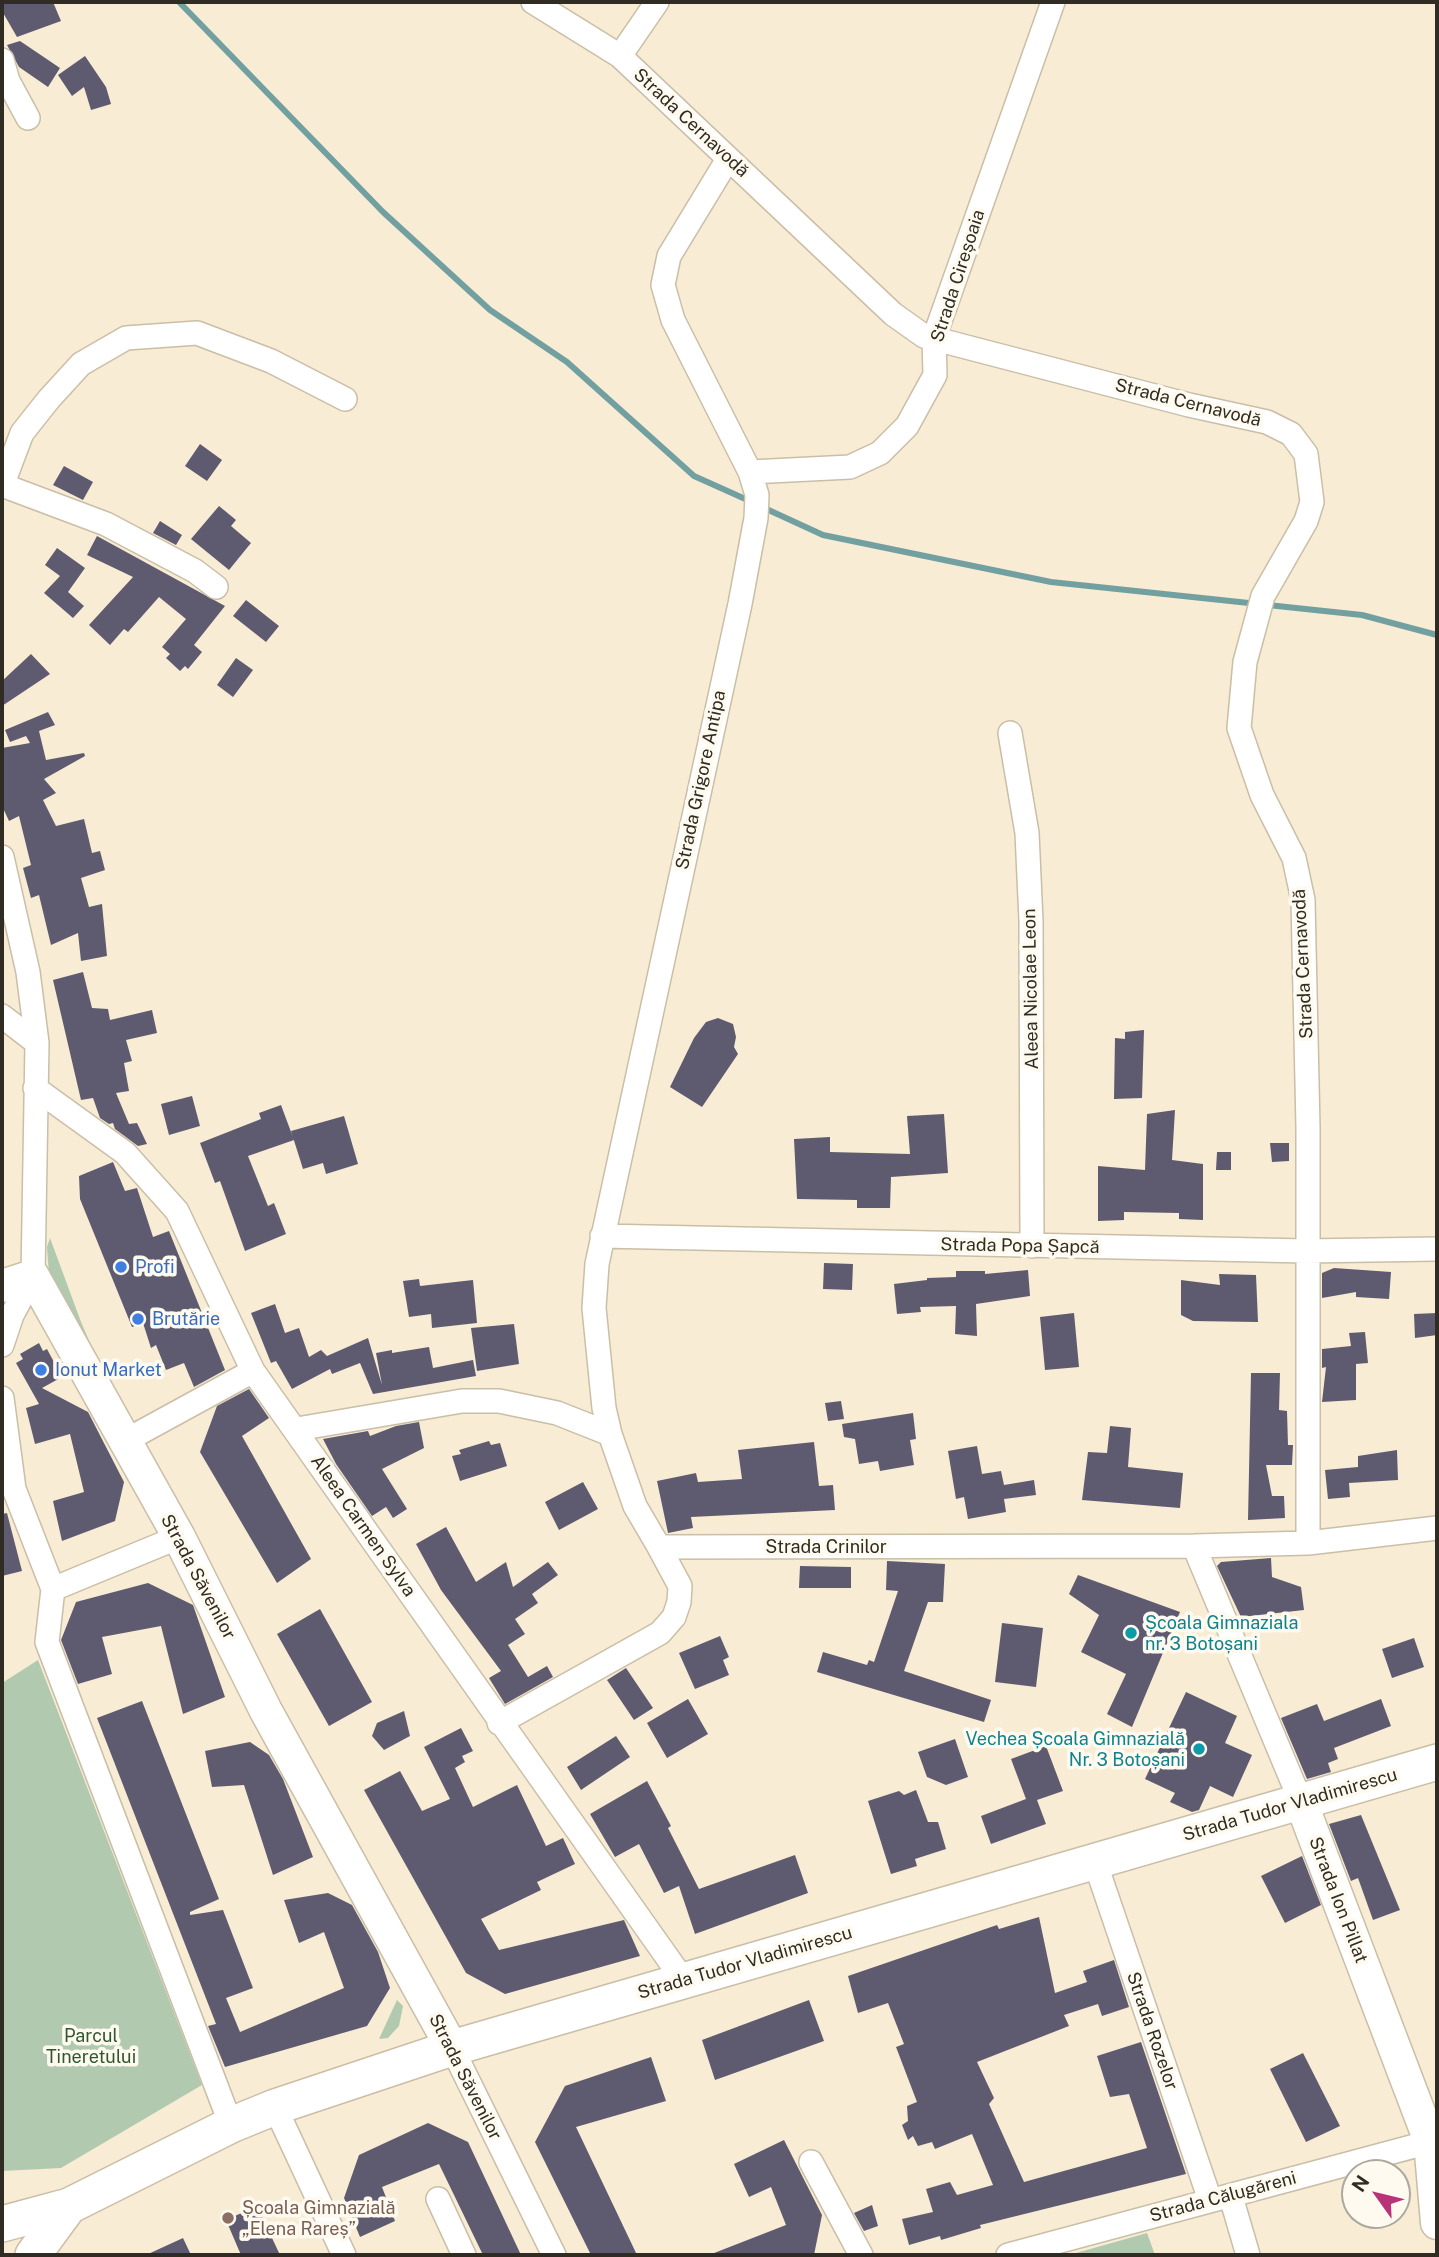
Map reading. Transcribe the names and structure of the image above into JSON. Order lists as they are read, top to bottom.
{
  "streets": {
    "main road": ["Strada Tudor Vladimirescu"],
    "street": [
      "Strada Cernavodă",
      "Strada Cireșoaia",
      "Strada Grigore Antipa",
      "Aleea Nicolae Leon",
      "Strada Popa Șapcă",
      "Aleea Carmen Sylva",
      "Strada Crinilor",
      "Strada Săvenilor",
      "Strada Ion Pillat",
      "Strada Rozelor",
      "Strada Călugăreni"
    ]
  },
  "crossings": [
    ["Strada Cernavodă", "Strada Cireșoaia"],
    ["Strada Cernavodă", "Strada Grigore Antipa"],
    ["Strada Cernavodă", "Strada Popa Șapcă"],
    ["Strada Cernavodă", "Strada Crinilor"],
    ["Strada Cireșoaia", "Strada Grigore Antipa"],
    ["Strada Grigore Antipa", "Strada Popa Șapcă"],
    ["Aleea Nicolae Leon", "Strada Popa Șapcă"],
    ["Aleea Carmen Sylva", "Strada Săvenilor"],
    ["Aleea Carmen Sylva", "Strada Tudor Vladimirescu"],
    ["Strada Crinilor", "Strada Ion Pillat"],
    ["Strada Săvenilor", "Strada Tudor Vladimirescu"],
    ["Strada Tudor Vladimirescu", "Strada Ion Pillat"],
    ["Strada Tudor Vladimirescu", "Strada Rozelor"],
    ["Strada Ion Pillat", "Strada Călugăreni"],
    ["Strada Rozelor", "Strada Călugăreni"]
  ],
  "parks": ["Parcul Tineretului"],
  "places": [
    "Profi",
    "Brutărie",
    "Ionut Market",
    "Școala Gimnaziala nr. 3 Botoșani",
    "Vechea Școala Gimnazială Nr. 3 Botoșani",
    "Școala Gimnazială „Elena Rareș”"
  ],
  "north": "top left"
}
